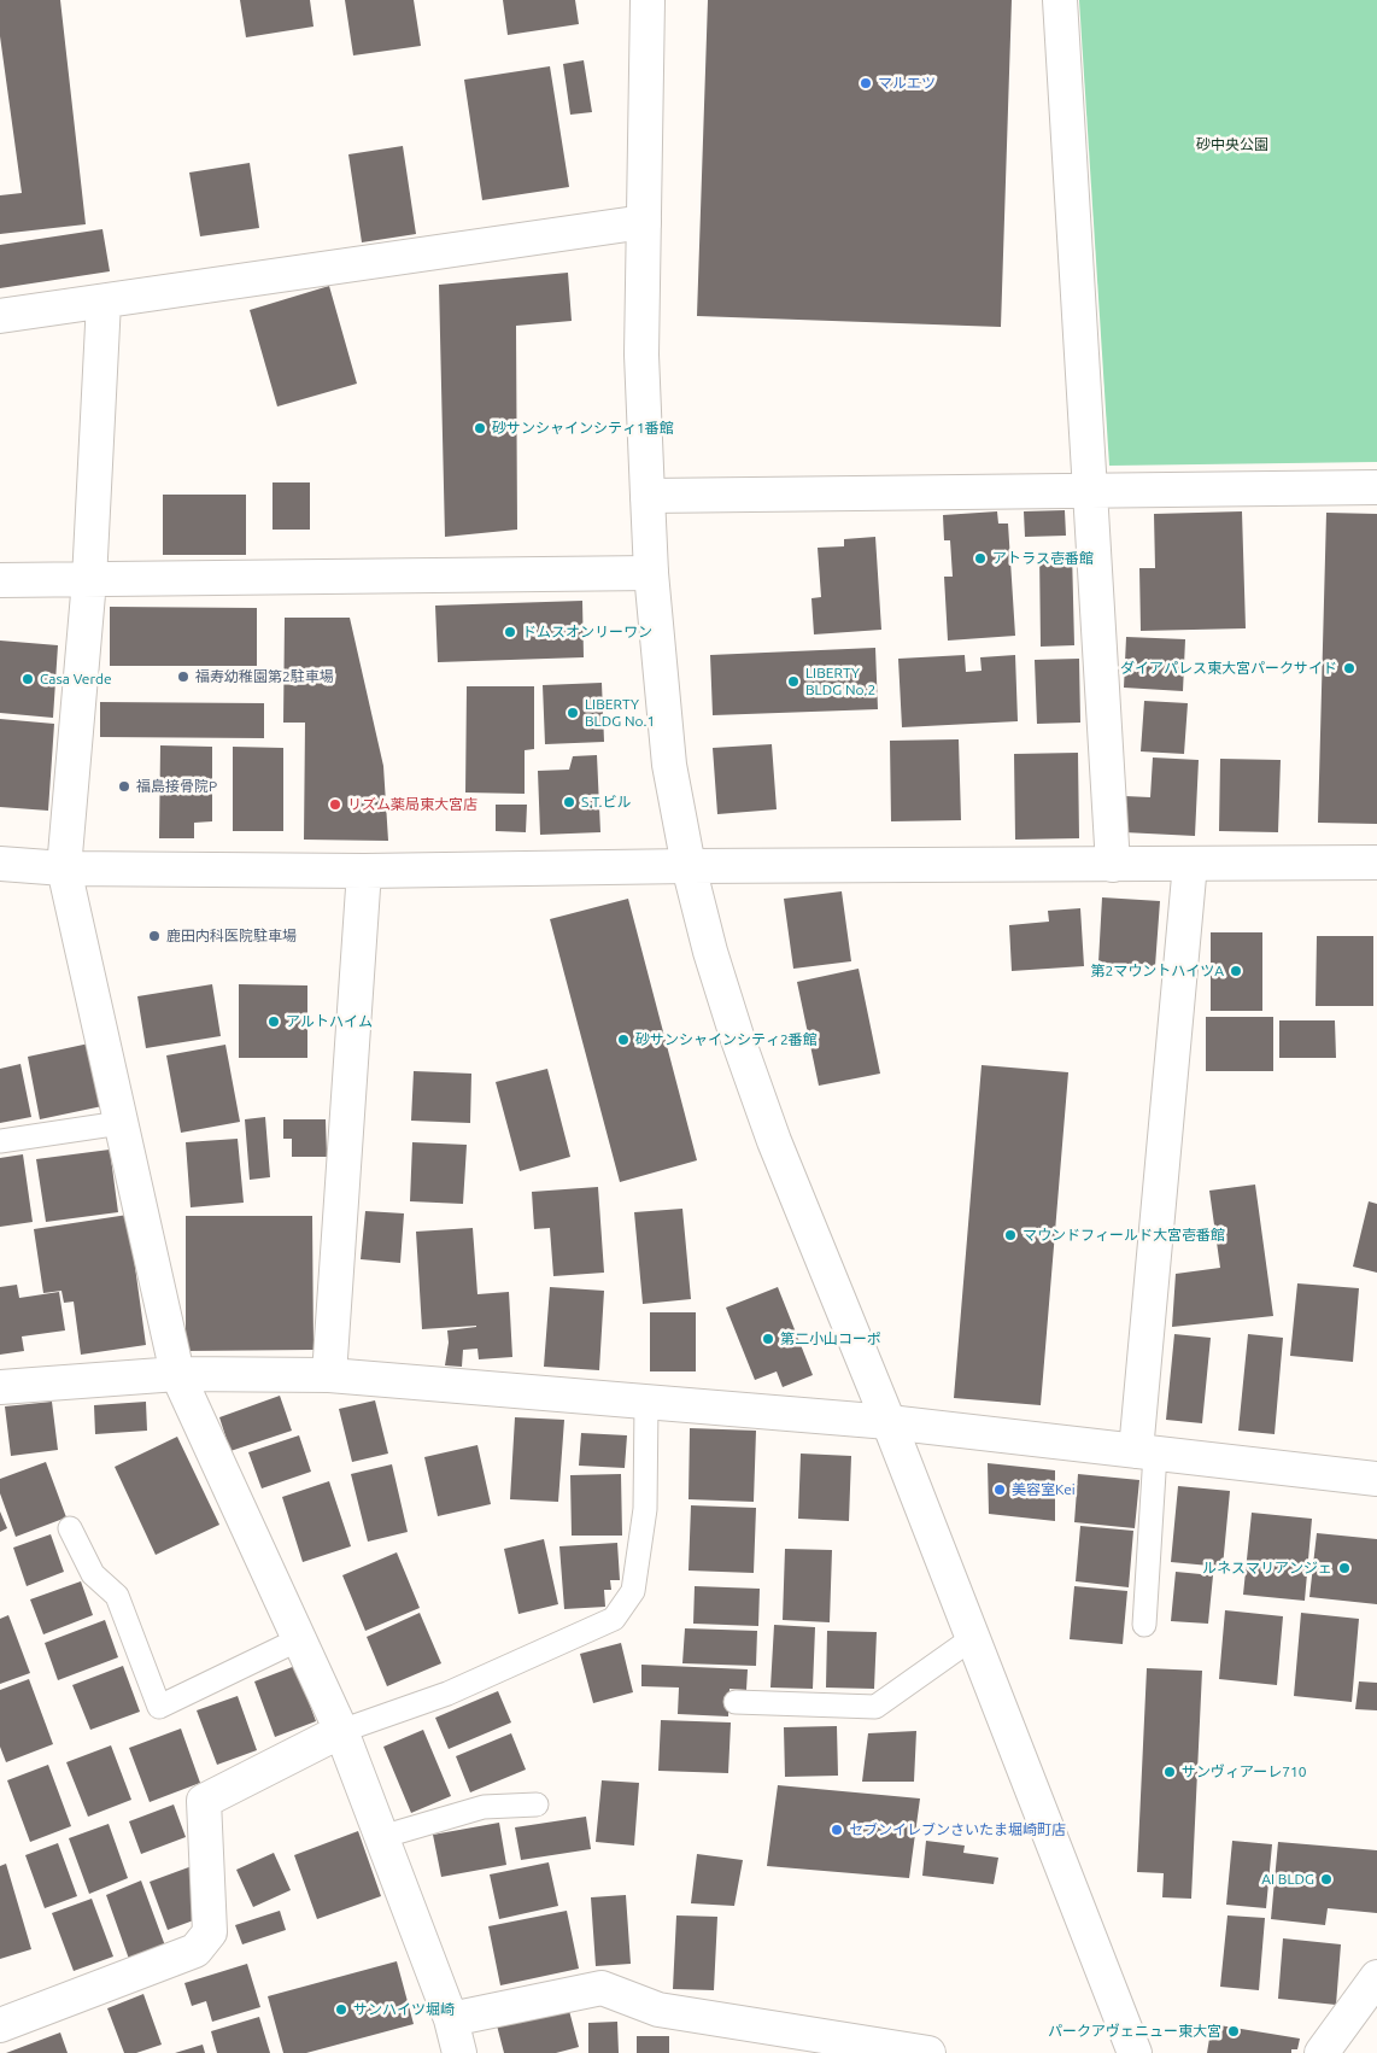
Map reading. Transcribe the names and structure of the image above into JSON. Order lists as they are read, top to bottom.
{
  "parks": ["砂中央公園"],
  "places": [
    "マルエツ",
    "砂サンシャインシティ1番館",
    "アトラス壱番館",
    "ドムスオンリーワン",
    "ダイアパレス東大宮パークサイド",
    "福寿幼稚園第2駐車場",
    "Casa Verde",
    "LIBERTY BLDG No.2",
    "LIBERTY BLDG No.1",
    "福島接骨院P",
    "S.T.ビル",
    "リズム薬局東大宮店",
    "鹿田内科医院駐車場",
    "第2マウントハイツA",
    "アルトハイム",
    "砂サンシャインシティ2番館",
    "マウンドフィールド大宮壱番館",
    "第二小山コーポ",
    "美容室Kei",
    "ルネスマリアンジェ",
    "サンヴィアーレ710",
    "セブンイレブンさいたま堀崎町店",
    "AI BLDG",
    "サンハイツ堀崎",
    "パークアヴェニュー東大宮"
  ]
}
